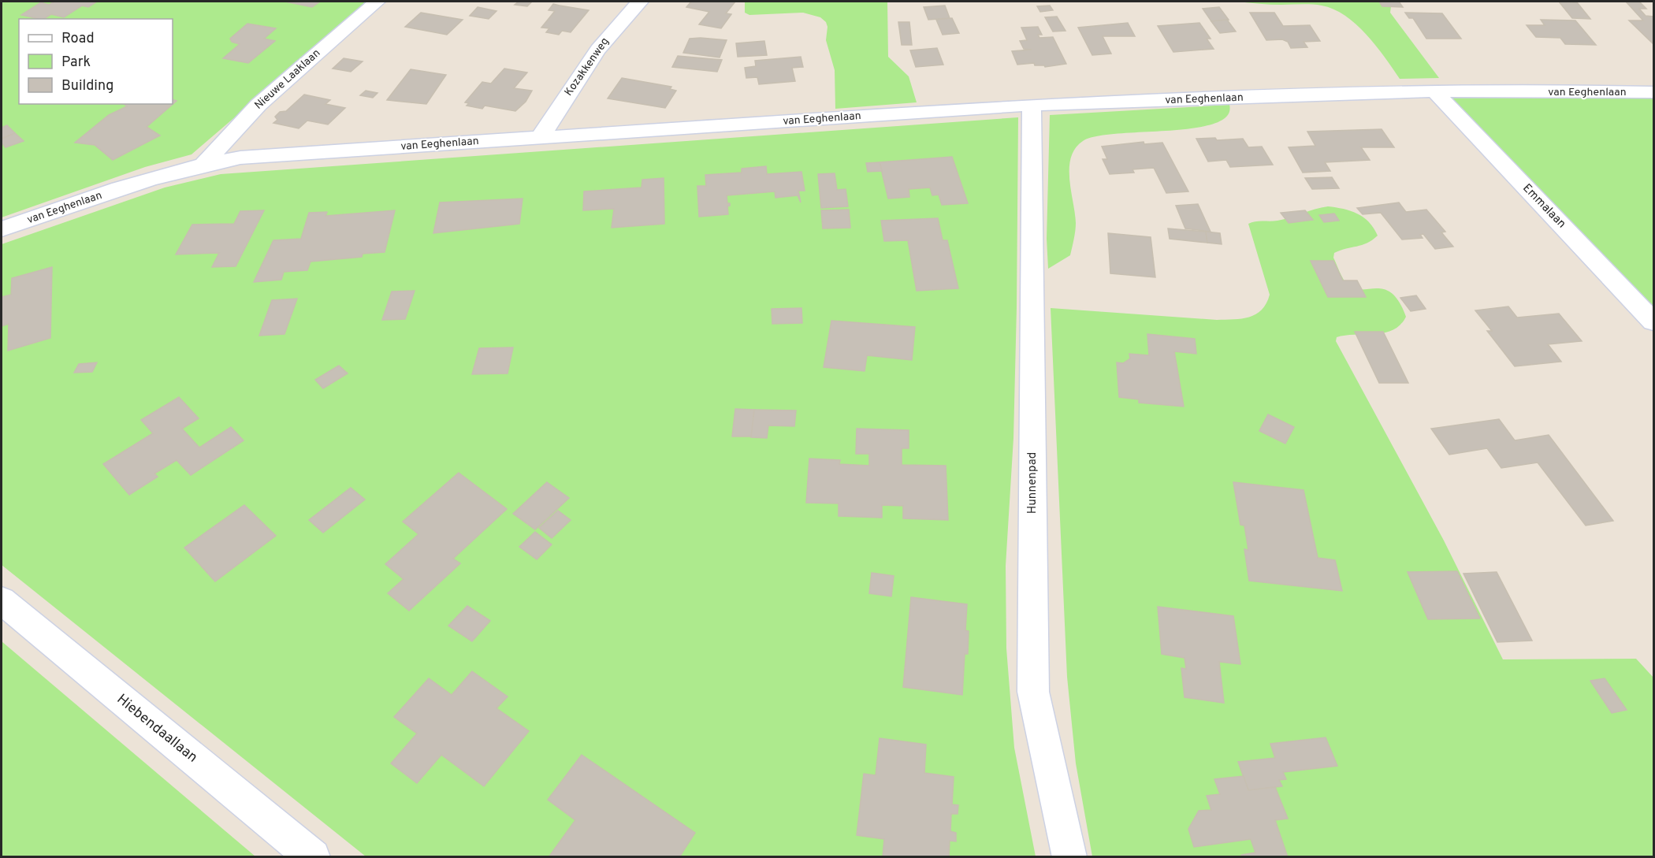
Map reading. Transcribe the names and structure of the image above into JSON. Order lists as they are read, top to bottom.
{
  "streets": {
    "street": [
      "Kozakkenweg",
      "Nieuwe Laaklaan",
      "van Eeghenlaan",
      "Emmalaan",
      "Hunnenpad",
      "Hiebendaallaan"
    ]
  },
  "crossings": [
    ["Kozakkenweg", "van Eeghenlaan"],
    ["Nieuwe Laaklaan", "van Eeghenlaan"],
    ["van Eeghenlaan", "Emmalaan"],
    ["van Eeghenlaan", "Hunnenpad"]
  ],
  "legend": ["Road", "Park", "Building"]
}
